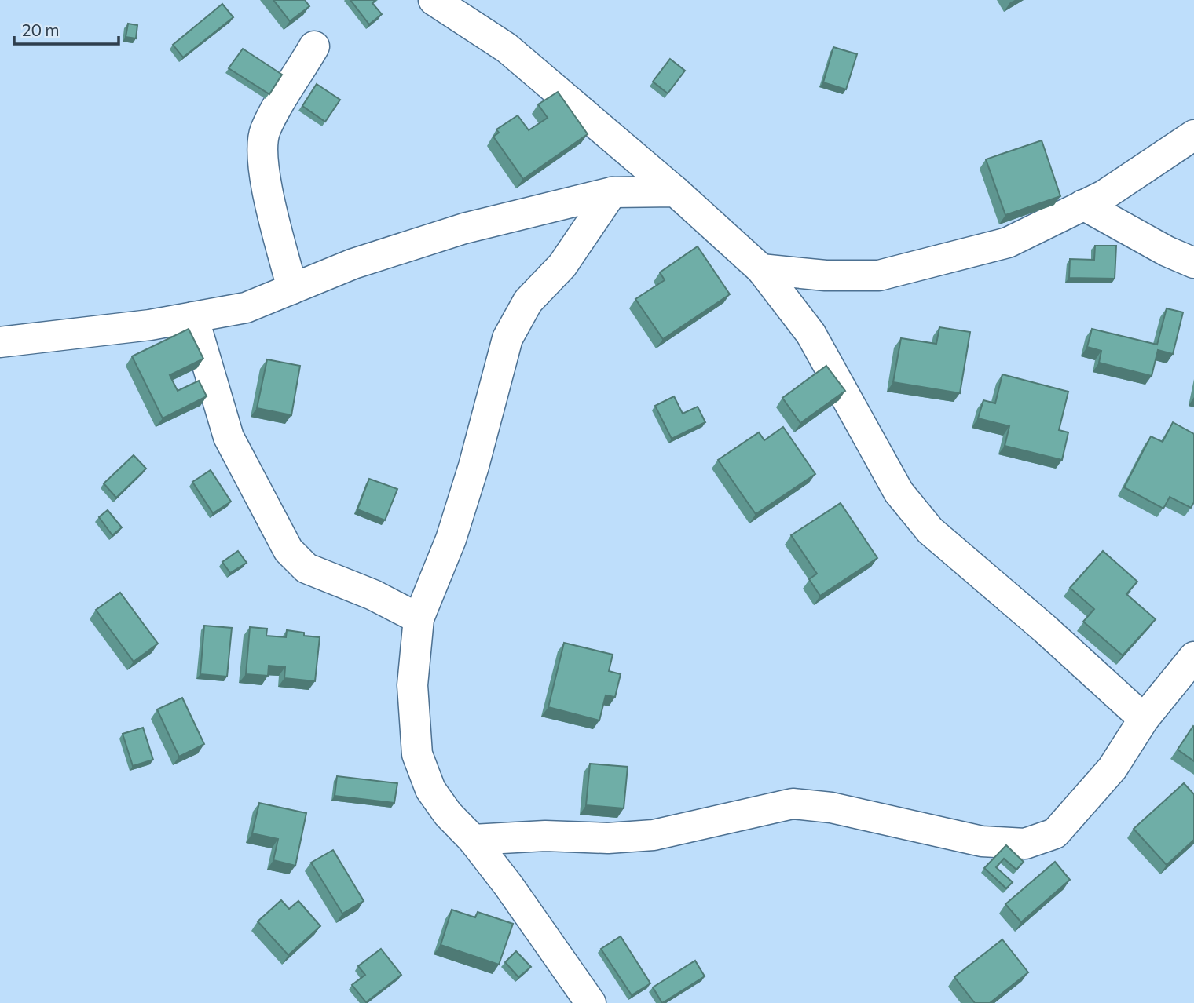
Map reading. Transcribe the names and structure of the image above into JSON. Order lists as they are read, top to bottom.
{
  "scale_bar": "20 m"
}
